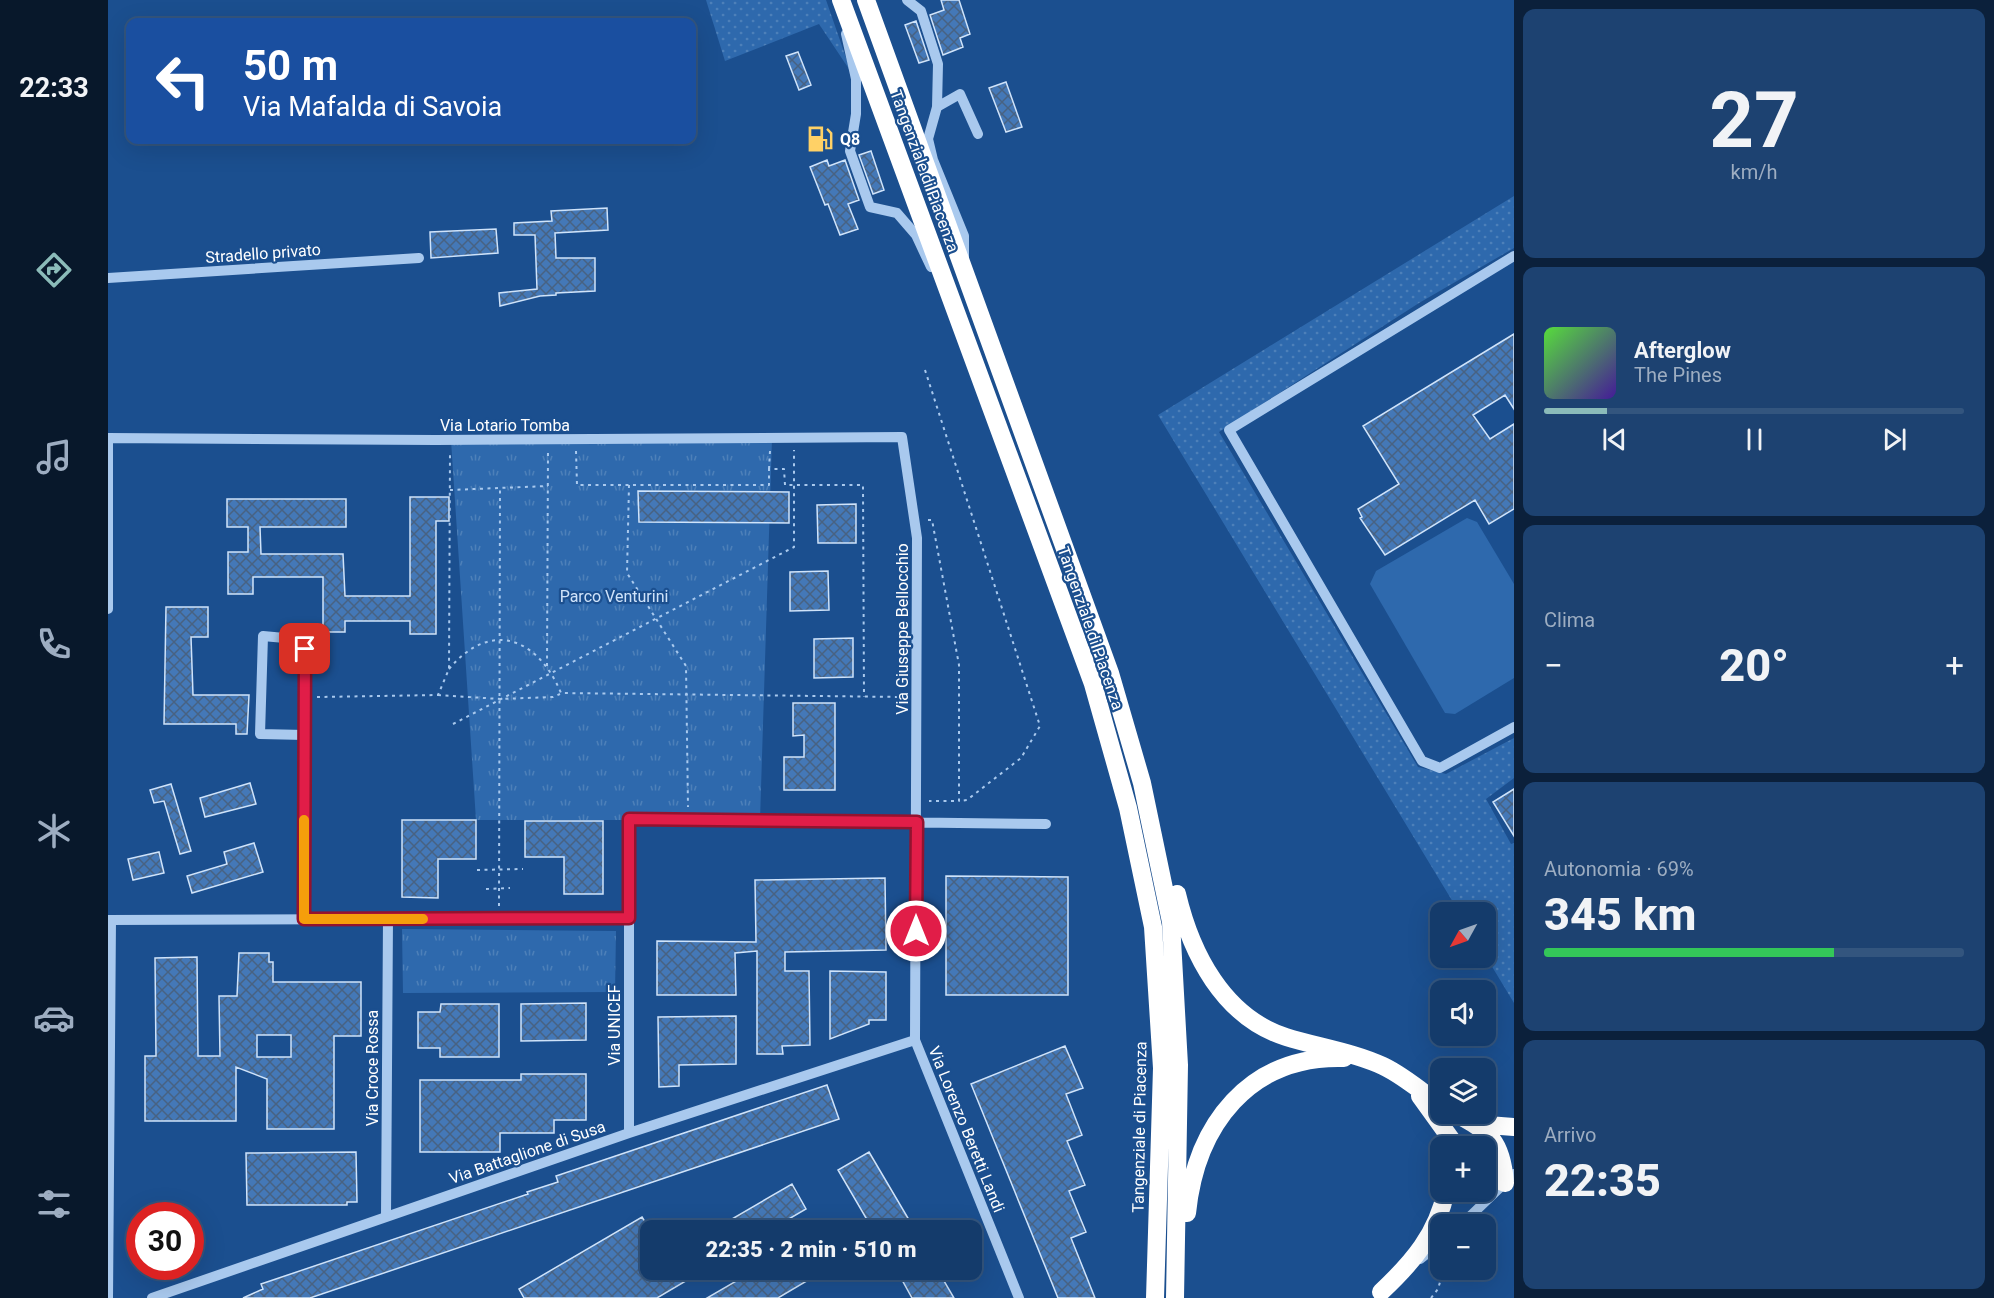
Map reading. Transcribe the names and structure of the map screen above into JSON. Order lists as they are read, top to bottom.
{
  "streets": {
    "highway": ["Tangenziale di Piacenza"],
    "street": [
      "Stradello privato",
      "Via Lotario Tomba",
      "Via Giuseppe Bellocchio",
      "Via UNICEF",
      "Via Croce Rossa",
      "Via Lorenzo Beretti Landi",
      "Via Battaglione di Susa"
    ]
  },
  "crossings": [
    ["Via Lotario Tomba", "Via Giuseppe Bellocchio"],
    ["Via Giuseppe Bellocchio", "Via Lorenzo Beretti Landi"],
    ["Via UNICEF", "Via Battaglione di Susa"],
    ["Via Croce Rossa", "Via Battaglione di Susa"],
    ["Via Lorenzo Beretti Landi", "Via Battaglione di Susa"]
  ],
  "parks": ["Parco Venturini"],
  "places": {
    "fuel station": ["Q8"]
  },
  "north": "bottom left",
  "page": {
    "tabs": "22:33",
    "tile": [
      ["27", "km/h"],
      "Clima",
      ["Autonomia · 69%", "345 km"],
      ["Arrivo", "22:35"]
    ],
    "turn": ["50 m", "Via Mafalda di Savoia"],
    "song": ["Afterglow", "The Pines"],
    "heat": ["−", "20°", "+"],
    "map_buttons": ["+", "−"],
    "limit": "30",
    "trip": "22:35 · 2 min · 510 m"
  }
}
